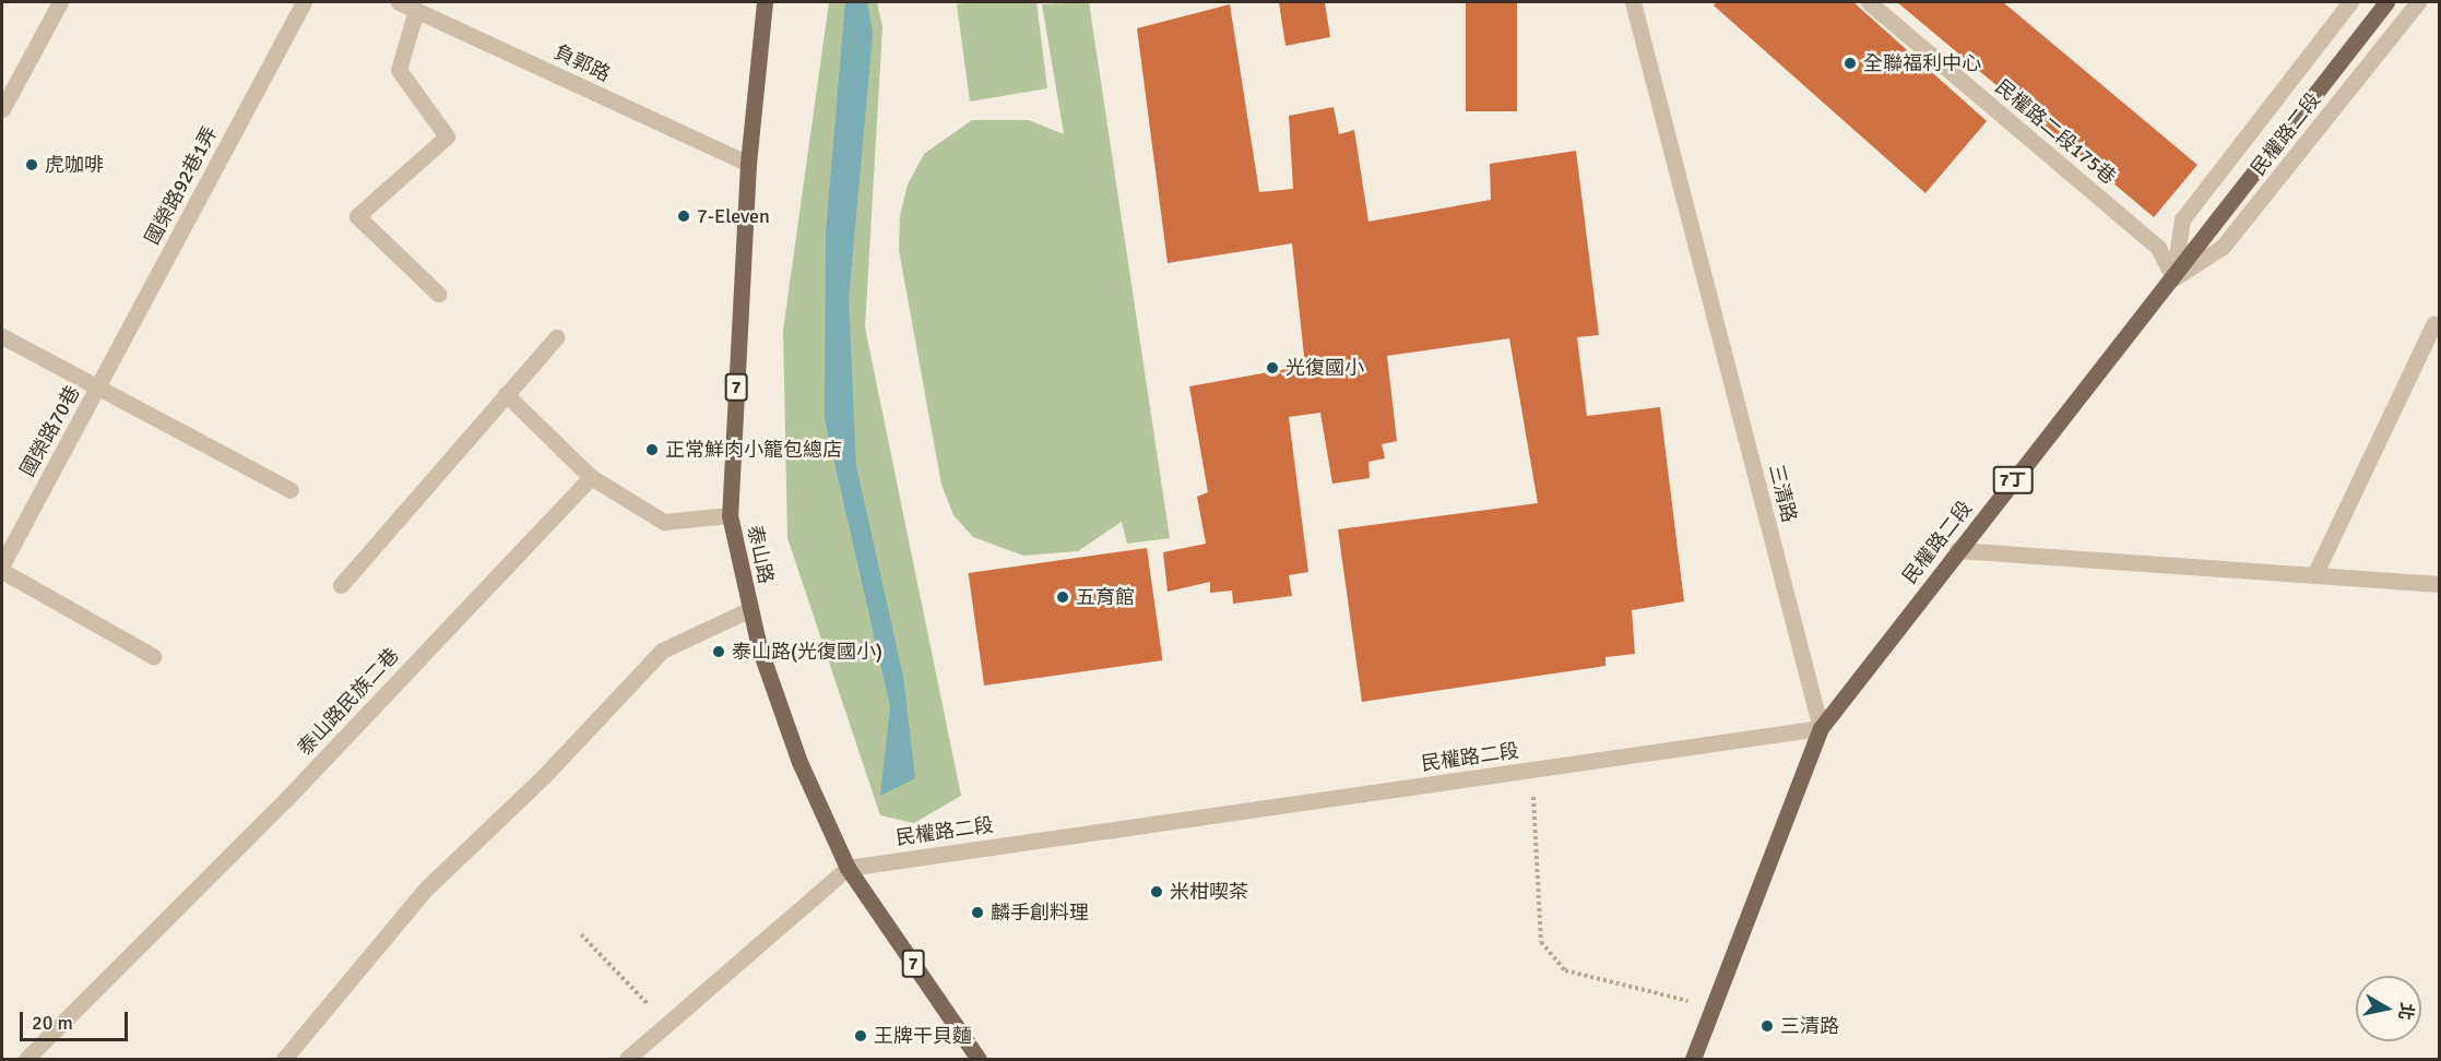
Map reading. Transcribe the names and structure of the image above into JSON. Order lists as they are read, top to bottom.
{
  "streets": {
    "main road": [
      "民權路二段",
      "7",
      "7丁",
      "泰山路"
    ],
    "street": [
      "負郭路",
      "民權路二段175巷",
      "國榮路92巷1弄",
      "國榮路70巷",
      "三清路",
      "泰山路民族二巷"
    ]
  },
  "crossings": [
    ["負郭路", "泰山路"],
    ["民權路二段175巷", "民權路二段"],
    ["民權路二段", "7丁"],
    ["民權路二段", "三清路"],
    ["民權路二段", "泰山路"],
    ["國榮路92巷1弄", "國榮路70巷"],
    ["7丁", "三清路"]
  ],
  "places": [
    "全聯福利中心",
    "虎咖啡",
    "7-Eleven",
    "光復國小",
    "正常鮮肉小籠包總店",
    "五育館",
    "泰山路(光復國小)",
    "米柑喫茶",
    "麟手創料理",
    "三清路",
    "王牌干貝麵"
  ],
  "scale_bar": "20 m",
  "north": "right"
}
